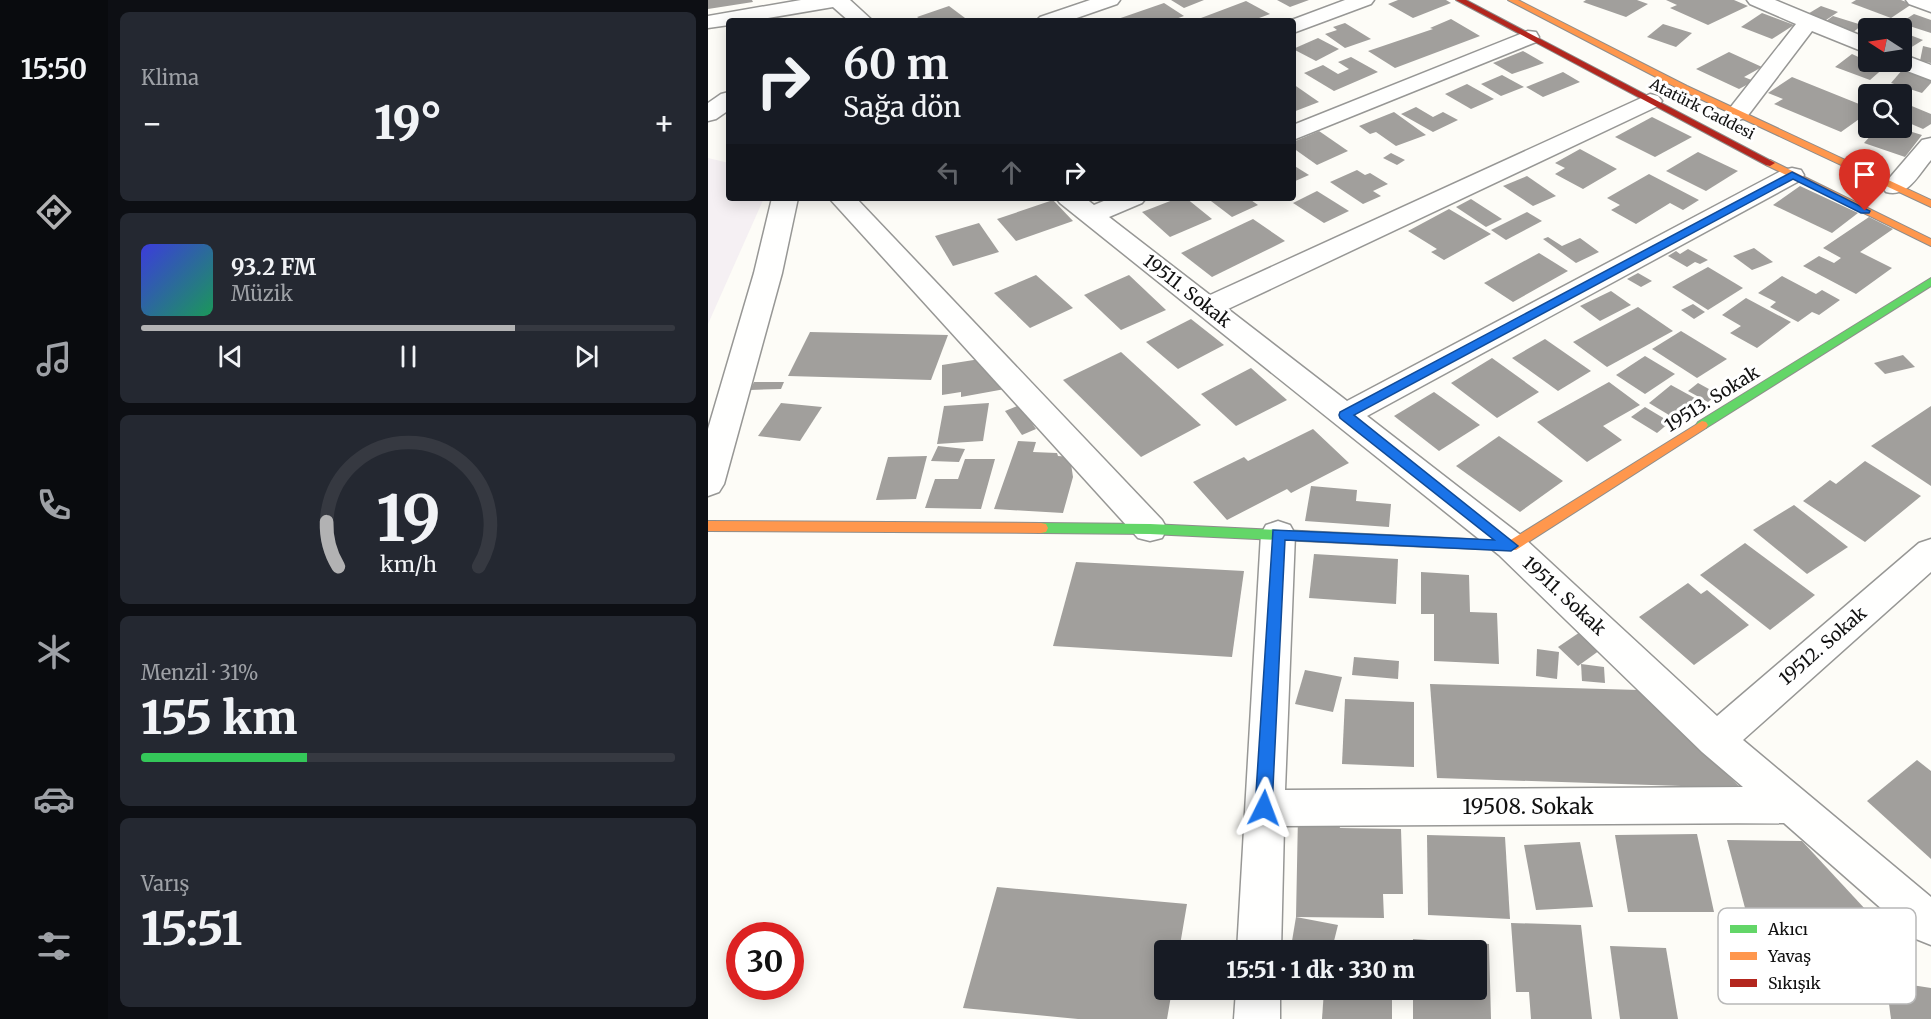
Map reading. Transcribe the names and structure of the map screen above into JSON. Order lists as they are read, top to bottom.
{
  "streets": {
    "street": [
      "Atatürk Caddesi",
      "19511. Sokak",
      "19513. Sokak",
      "19512. Sokak",
      "19508. Sokak"
    ]
  },
  "crossings": [
    ["19511. Sokak", "19513. Sokak"],
    ["19511. Sokak", "19512. Sokak"],
    ["19511. Sokak", "19508. Sokak"]
  ],
  "legend": ["Akıcı", "Yavaş", "Sıkışık"],
  "north": "left",
  "page": {
    "tabs": "15:50",
    "tile": [
      "Klima",
      ["Menzil · 31%", "155 km"],
      ["Varış", "15:51"]
    ],
    "turn": ["60 m", "Sağa dön"],
    "heat": ["−", "19°", "+"],
    "song": ["93.2 FM", "Müzik"],
    "limit": "30",
    "trip": "15:51 · 1 dk · 330 m",
    "gauge": ["19", "km/h"]
  }
}
